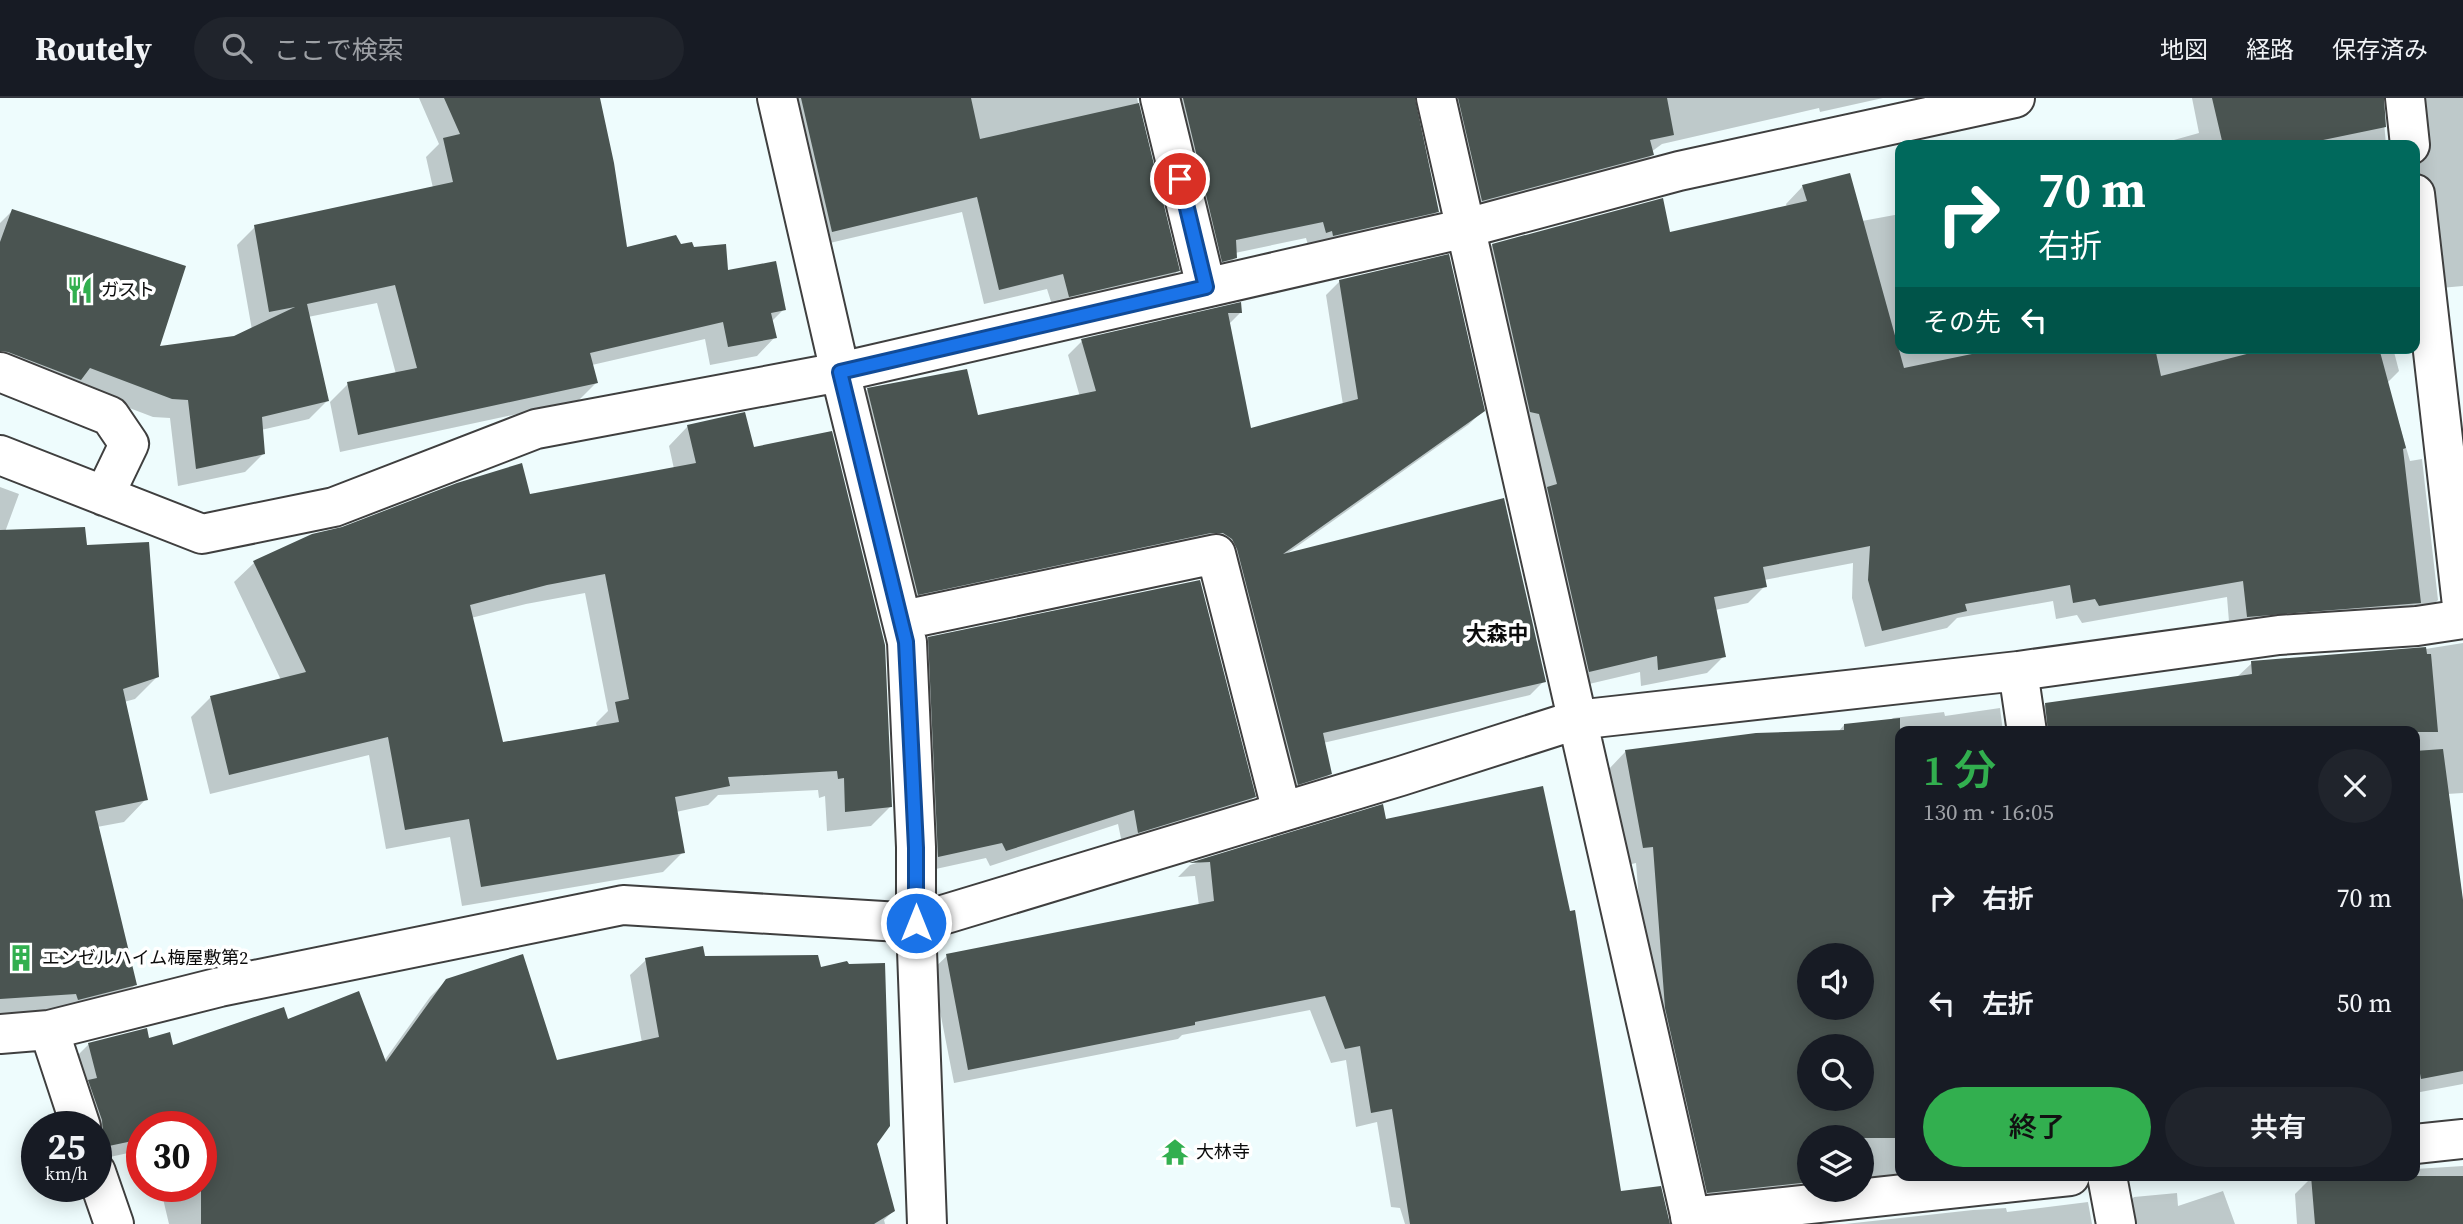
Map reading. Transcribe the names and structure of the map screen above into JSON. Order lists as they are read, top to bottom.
{
  "districts": ["大森中"],
  "places": {
    "restaurant": ["ガスト"],
    "building": ["エンゼルハイム梅屋敷第2"],
    "temple": ["大林寺"]
  },
  "page": {
    "header": "Routely",
    "search": "ここで検索",
    "nav": ["地図", "経路", "保存済み"],
    "turn": ["70 m", "右折"],
    "then": "その先",
    "heading": ["1 分", "130 m · 16:05"],
    "list": [
      {
        "name": "右折",
        "value": "70 m"
      },
      {
        "name": "左折",
        "value": "50 m"
      }
    ],
    "buttons": ["終了", "共有"],
    "speed": "25 km/h",
    "limit": "30"
  }
}
